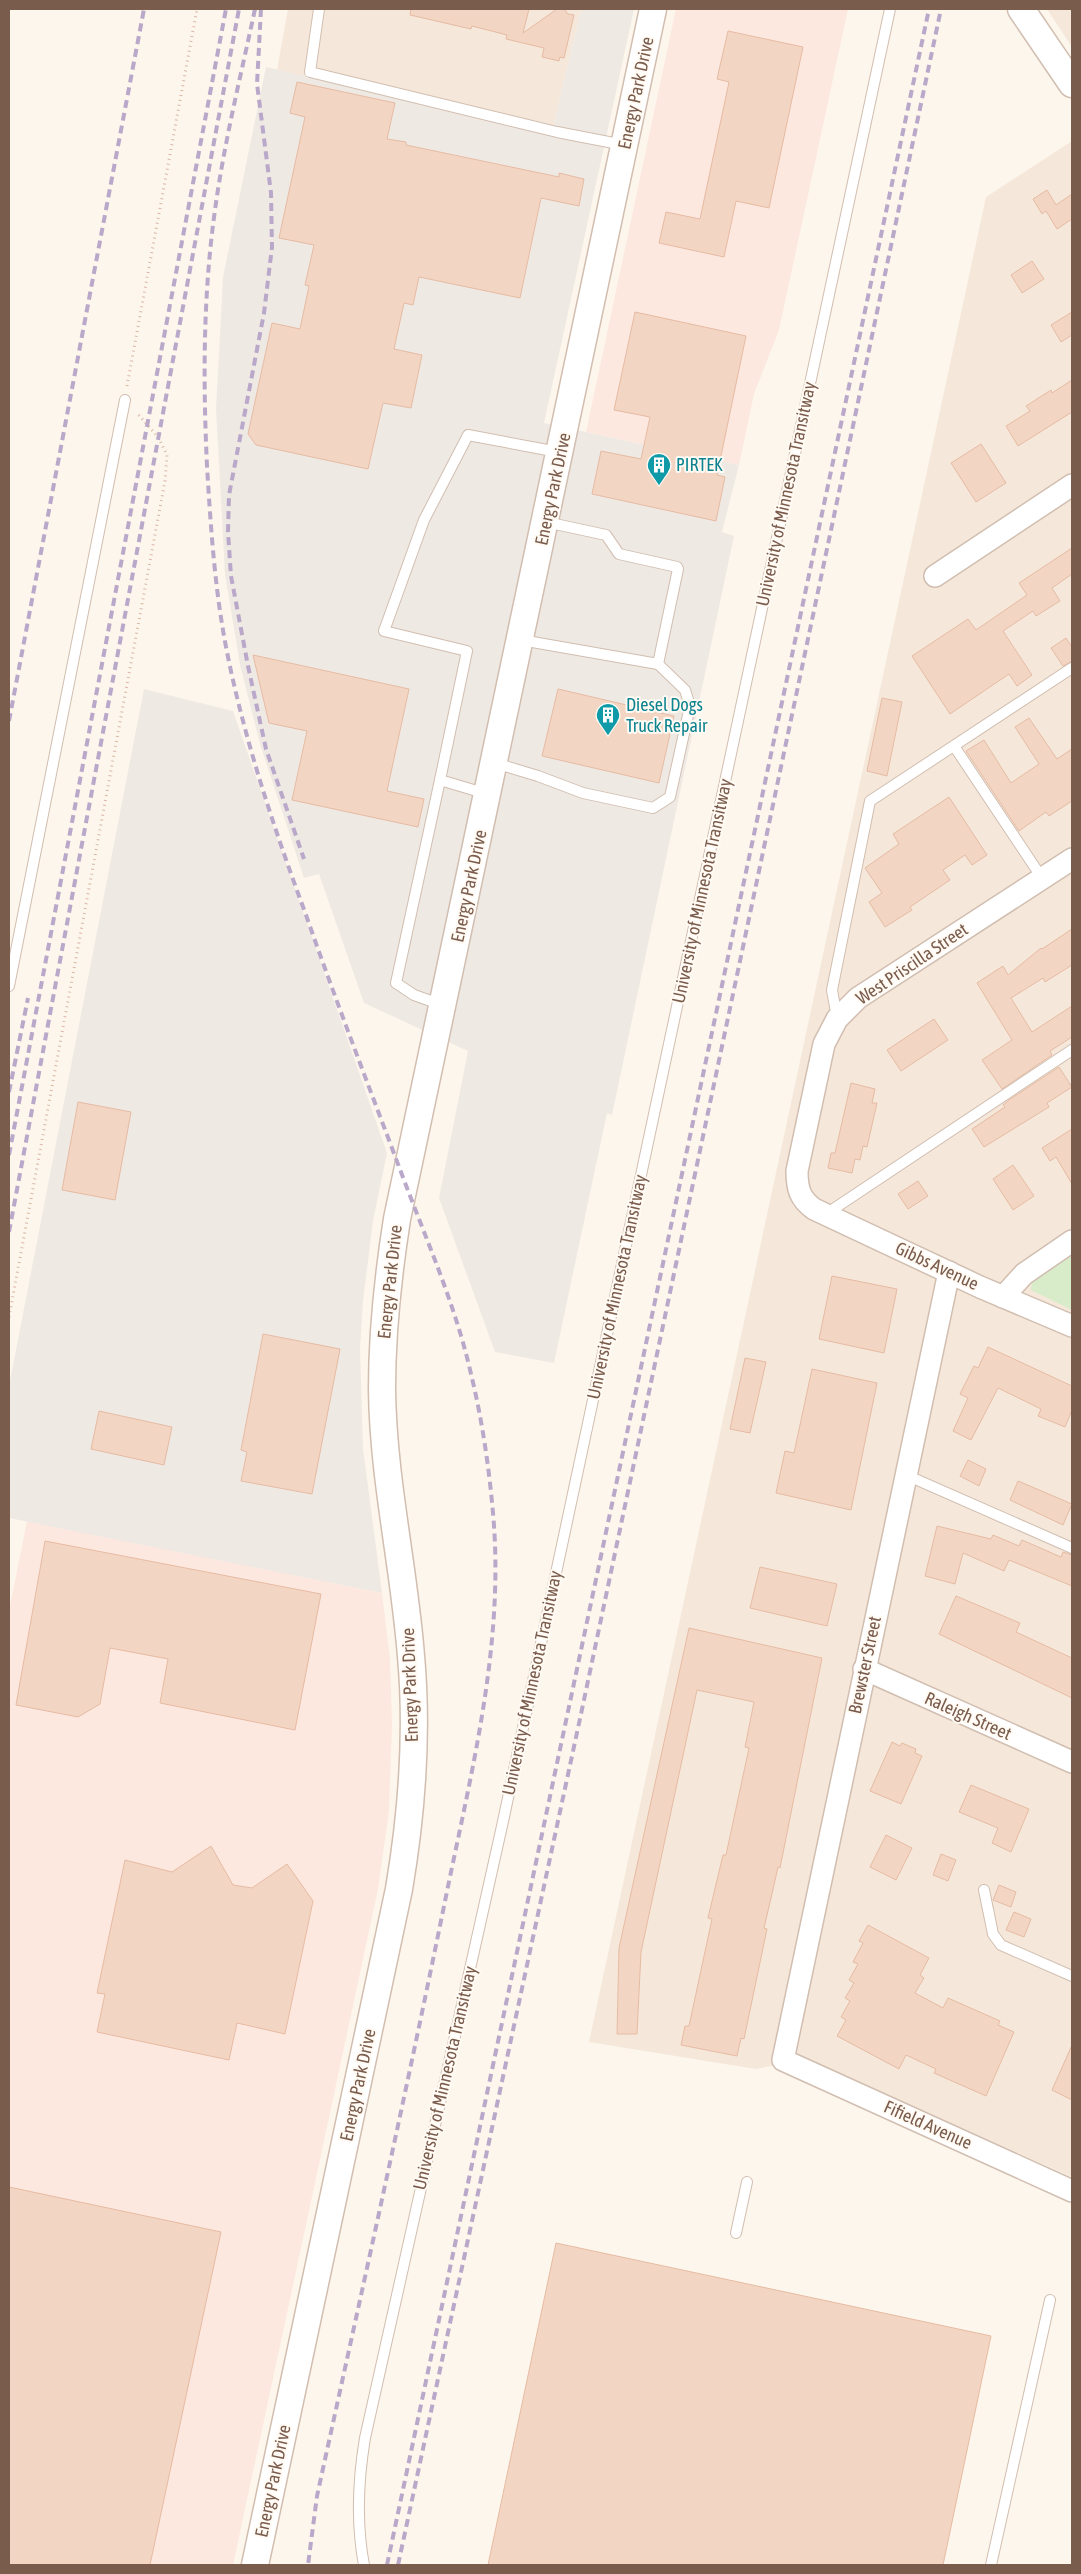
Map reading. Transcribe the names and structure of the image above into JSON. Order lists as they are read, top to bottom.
{
  "streets": {
    "street": [
      "Energy Park Drive",
      "West Priscilla Street",
      "Gibbs Avenue",
      "Brewster Street",
      "Raleigh Street",
      "Fifield Avenue"
    ],
    "lane": ["University of Minnesota Transitway"]
  },
  "crossings": [
    ["West Priscilla Street", "Gibbs Avenue"],
    ["Gibbs Avenue", "Brewster Street"],
    ["Brewster Street", "Raleigh Street"],
    ["Brewster Street", "Fifield Avenue"]
  ],
  "places": {
    "building": ["PIRTEK", "Diesel Dogs Truck Repair"]
  }
}
